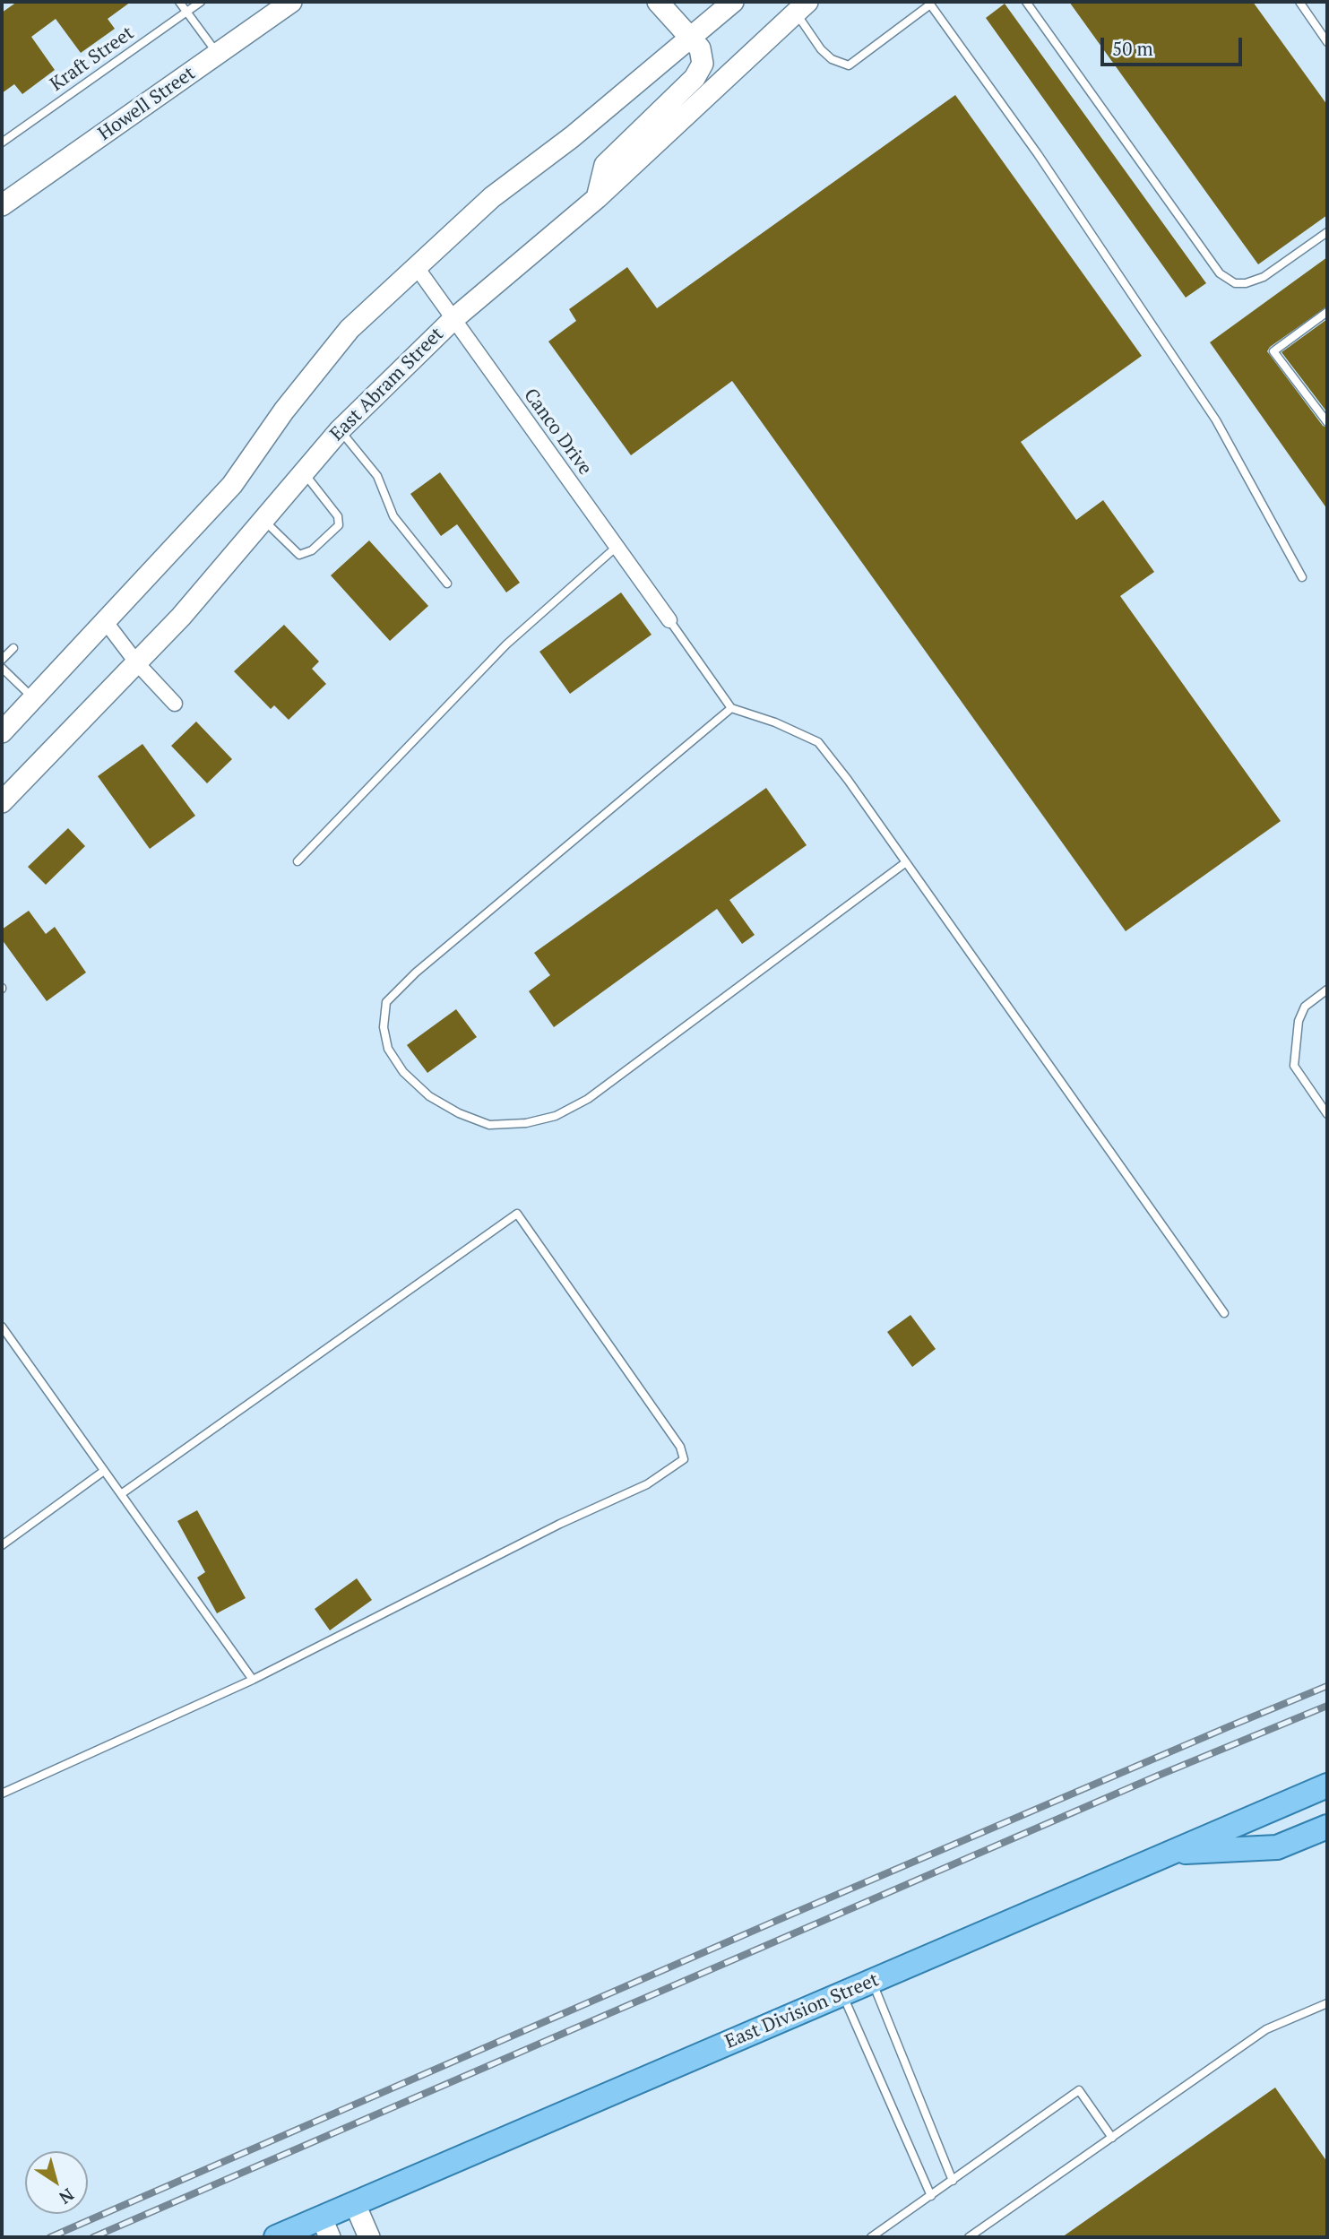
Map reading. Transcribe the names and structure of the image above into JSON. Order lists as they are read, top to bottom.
{
  "streets": {
    "main road": ["Howell Street", "East Abram Street", "East Division Street"],
    "street": ["Canco Drive"],
    "lane": ["Kraft Street"]
  },
  "crossings": [
    ["East Abram Street", "Canco Drive"]
  ],
  "scale_bar": "50 m",
  "north": "bottom right"
}
